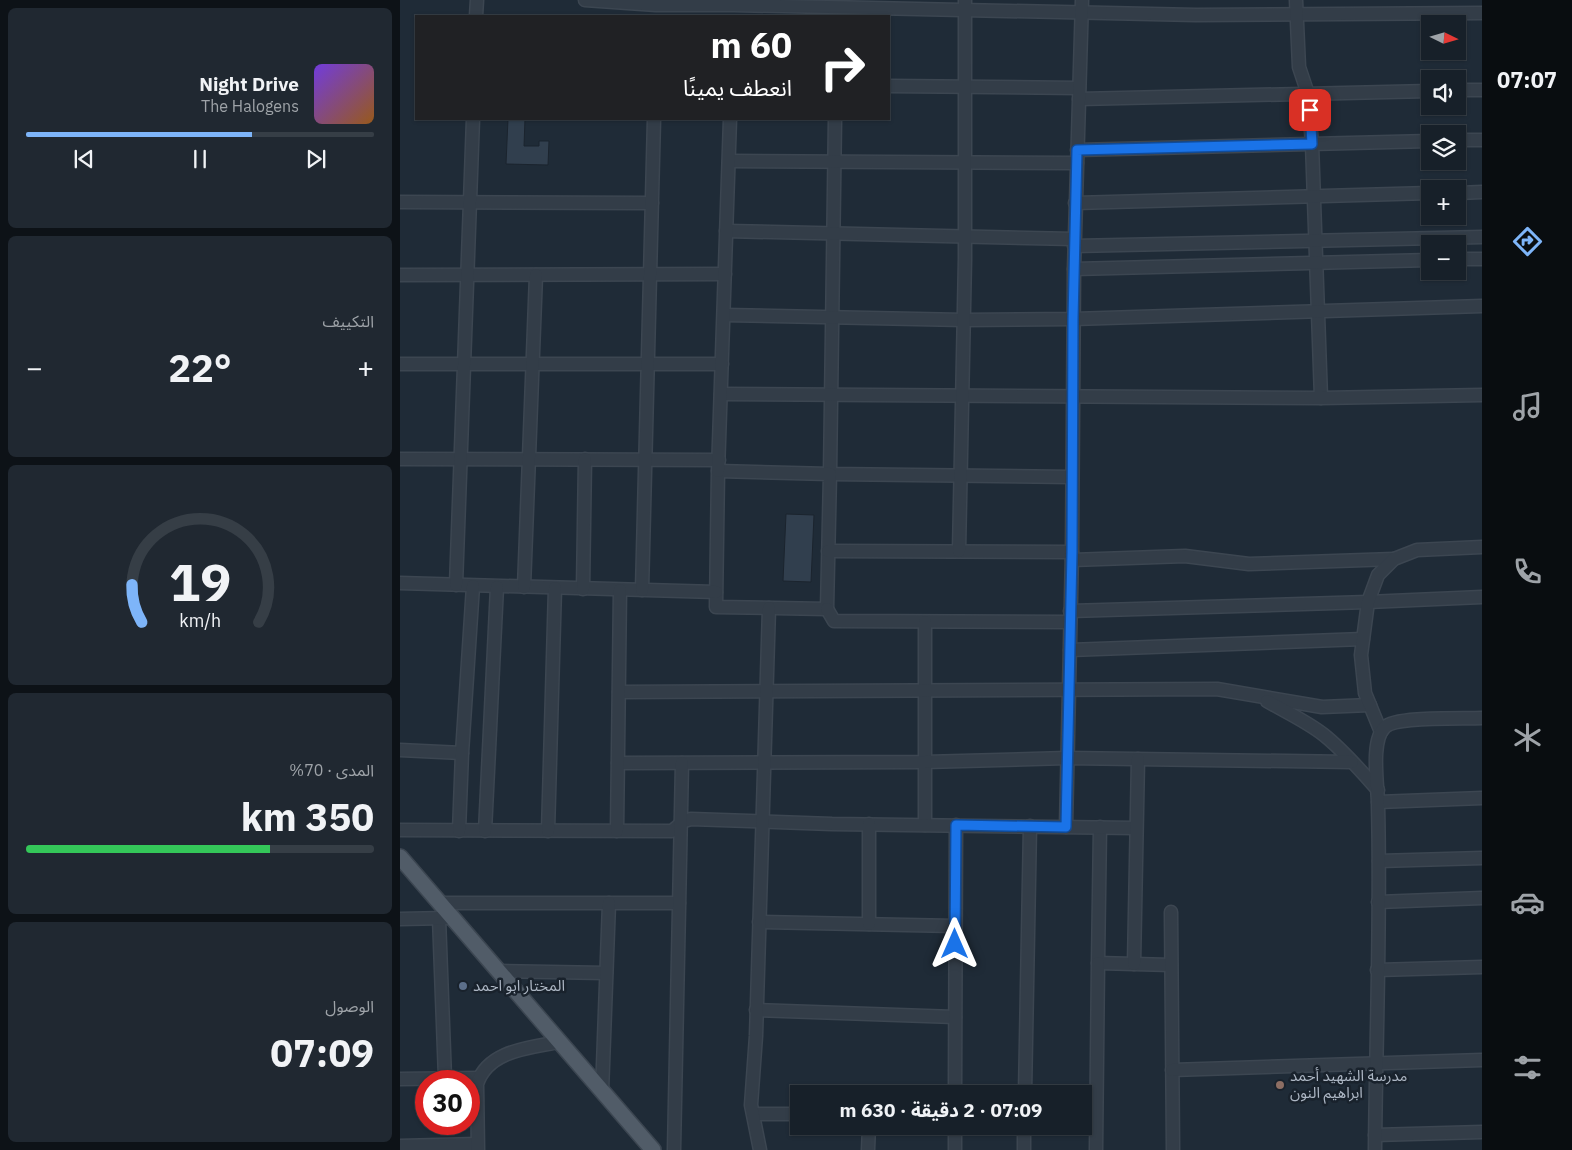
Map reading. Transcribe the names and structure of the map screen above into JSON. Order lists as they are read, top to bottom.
{
  "places": ["المختار ابو احمد", "مدرسة الشهيد أحمد ابراهيم النون"],
  "north": "right",
  "page": {
    "tabs": "07:07",
    "map_buttons": ["+", "−"],
    "turn": ["60 m", "انعطف يمينًا"],
    "song": ["Night Drive", "The Halogens"],
    "tile": [
      "التكييف",
      ["المدى · 70%", "350 km"],
      ["الوصول", "07:09"]
    ],
    "heat": ["−", "22°", "+"],
    "limit": "30",
    "trip": "07:09 · 2 دقيقة · 630 m",
    "gauge": ["19", "km/h"]
  }
}
